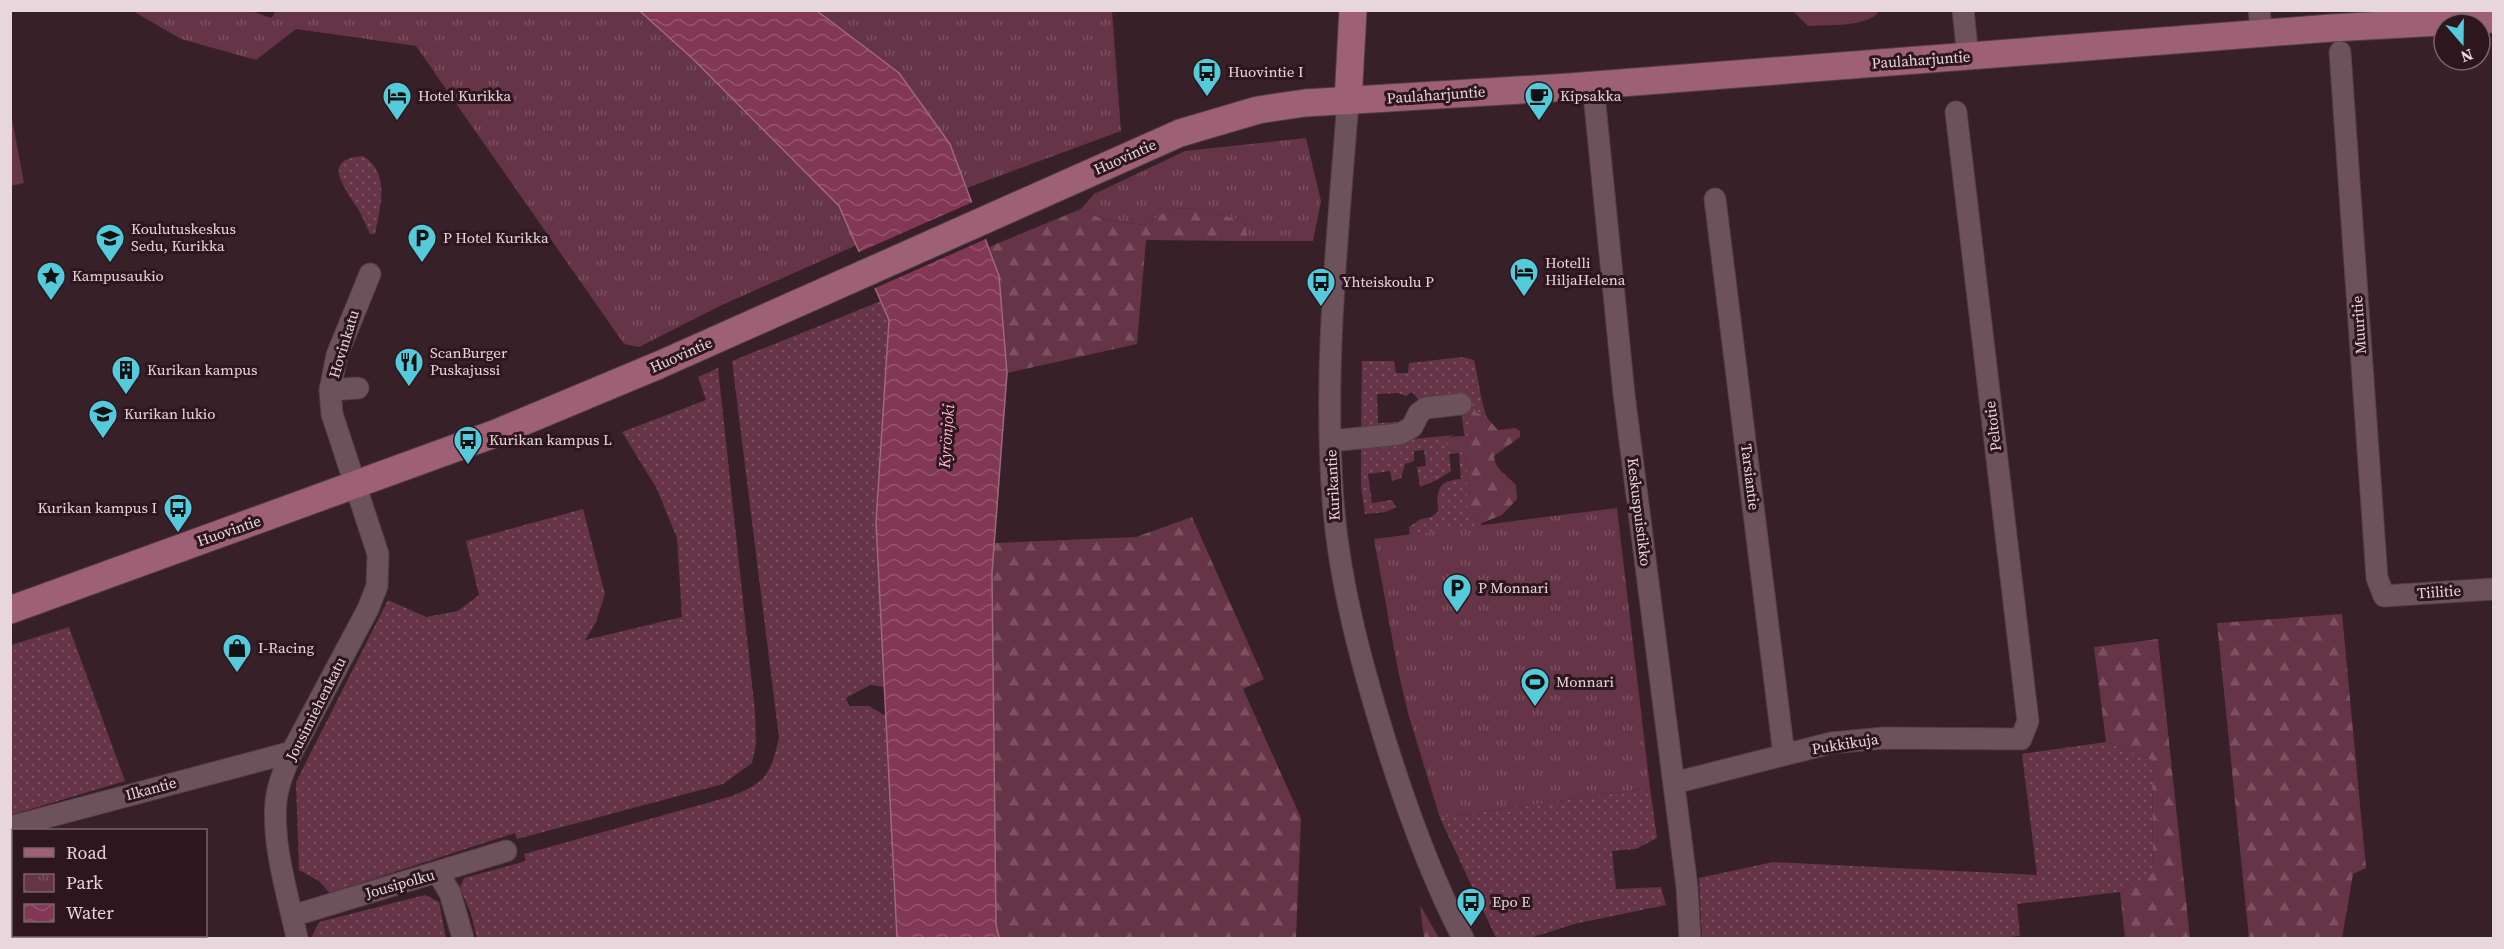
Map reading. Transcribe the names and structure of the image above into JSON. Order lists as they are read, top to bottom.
{
  "streets": {
    "main road": ["Paulaharjuntie", "Huovintie", "Kurikantie"],
    "street": [
      "Muuritie",
      "Hovinkatu",
      "Peltotie",
      "Tarsiantie",
      "Keskuspuistikko",
      "Tiilitie",
      "Jousimiehenkatu",
      "Pukkikuja",
      "Ilkantie",
      "Jousipolku"
    ]
  },
  "crossings": [
    ["Paulaharjuntie", "Huovintie"],
    ["Paulaharjuntie", "Kurikantie"],
    ["Paulaharjuntie", "Keskuspuistikko"],
    ["Huovintie", "Hovinkatu"],
    ["Huovintie", "Kurikantie"],
    ["Huovintie", "Jousimiehenkatu"],
    ["Muuritie", "Tiilitie"],
    ["Hovinkatu", "Jousimiehenkatu"],
    ["Peltotie", "Pukkikuja"],
    ["Tarsiantie", "Pukkikuja"],
    ["Keskuspuistikko", "Pukkikuja"],
    ["Jousimiehenkatu", "Ilkantie"],
    ["Jousimiehenkatu", "Jousipolku"]
  ],
  "water": ["Kyrönjoki"],
  "places": {
    "bus stop": [
      "Huovintie I",
      "Yhteiskoulu P",
      "Kurikan kampus L",
      "Kurikan kampus I",
      "Epo E"
    ],
    "hotel": ["Hotel Kurikka", "Hotelli HiljaHelena"],
    "cafe": ["Kipsakka"],
    "school or university": ["Koulutuskeskus Sedu, Kurikka", "Kurikan lukio"],
    "parking": ["P Hotel Kurikka", "P Monnari"],
    "place": ["Kampusaukio"],
    "restaurant": ["ScanBurger Puskajussi"],
    "building": ["Kurikan kampus"],
    "shop": ["I-Racing"],
    "sports": ["Monnari"]
  },
  "legend": ["Road", "Park", "Water"],
  "north": "bottom"
}
